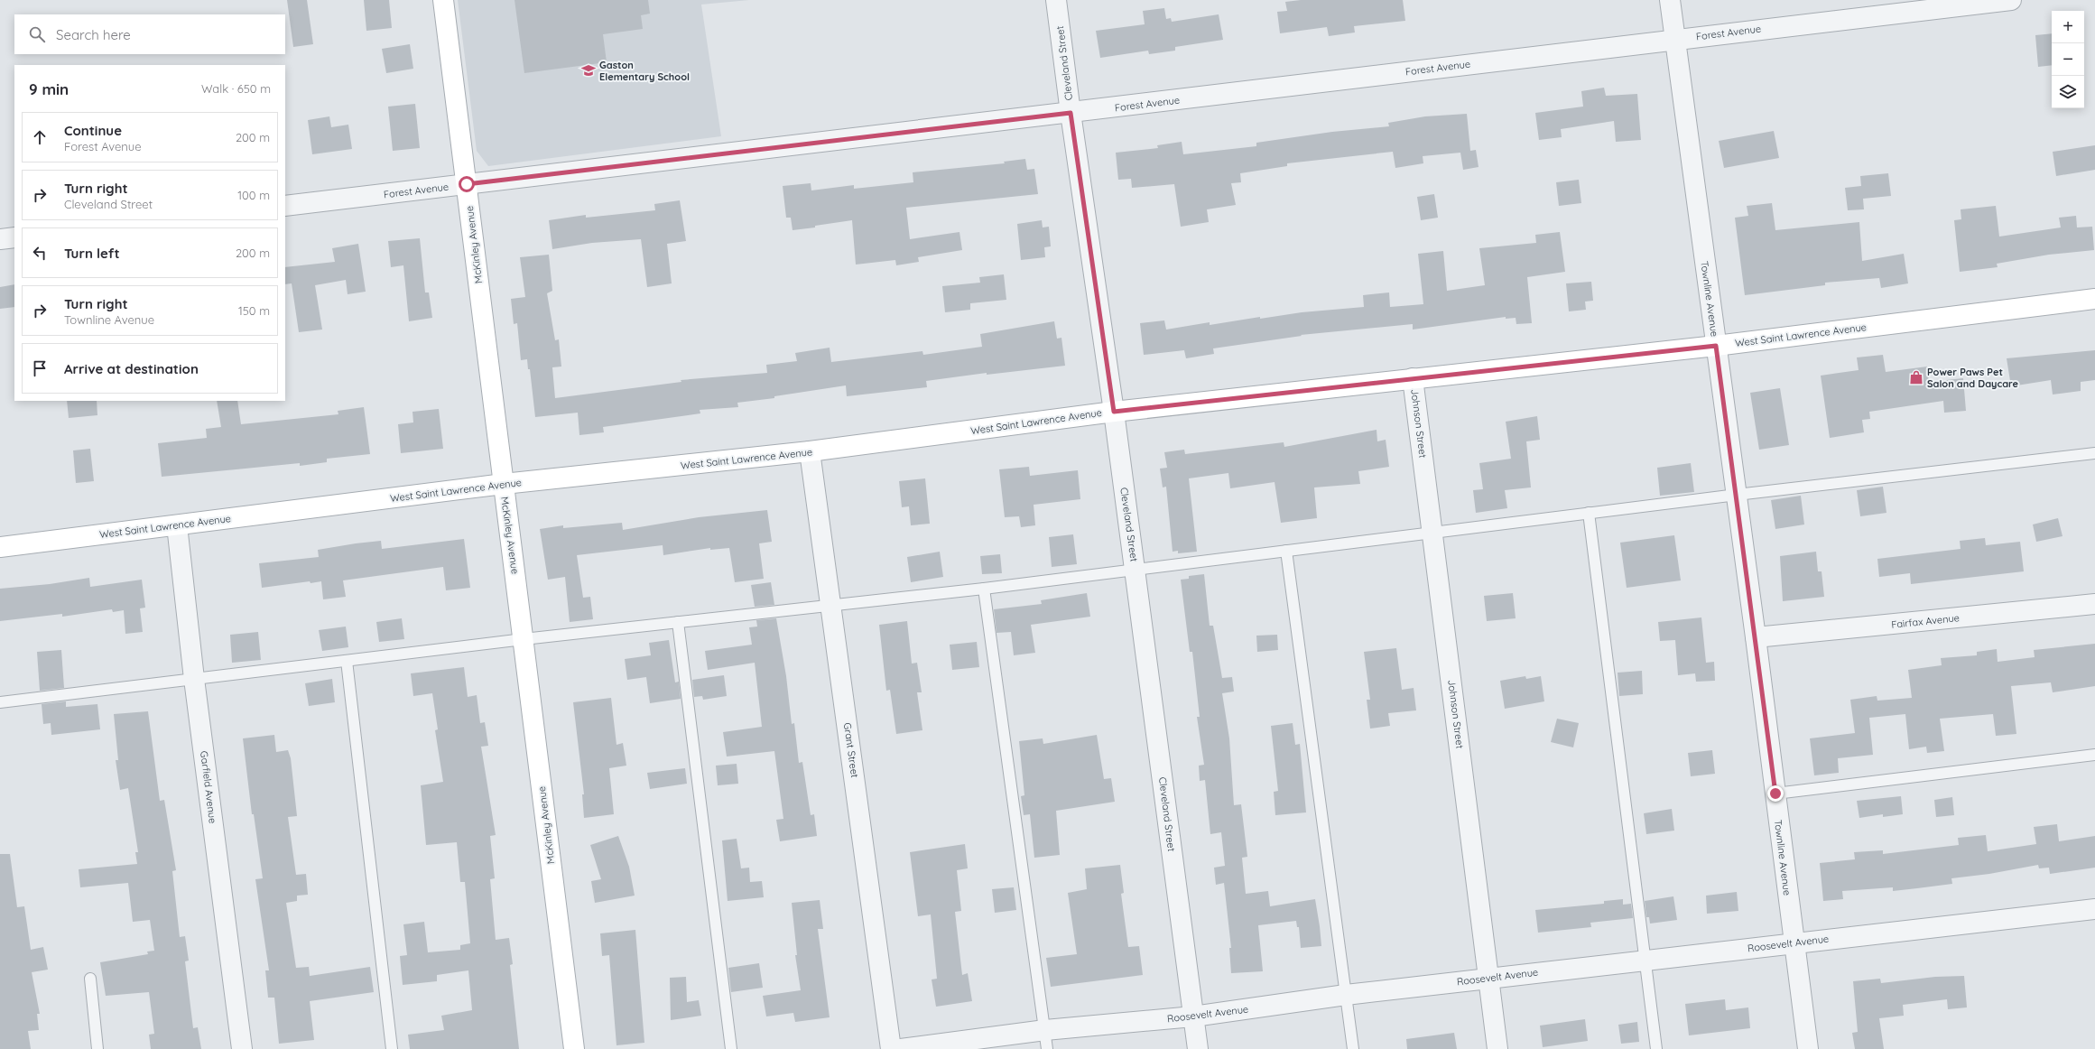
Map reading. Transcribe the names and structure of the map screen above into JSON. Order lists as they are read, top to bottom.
{
  "streets": {
    "street": [
      "Forest Avenue",
      "Cleveland Street",
      "McKinley Avenue",
      "Townline Avenue",
      "West Saint Lawrence Avenue",
      "Johnson Street",
      "Fairfax Avenue",
      "Grant Street",
      "Garfield Avenue",
      "Roosevelt Avenue"
    ]
  },
  "crossings": [
    ["Forest Avenue", "Cleveland Street"],
    ["Forest Avenue", "McKinley Avenue"],
    ["Forest Avenue", "Townline Avenue"],
    ["Cleveland Street", "West Saint Lawrence Avenue"],
    ["Cleveland Street", "Roosevelt Avenue"],
    ["McKinley Avenue", "West Saint Lawrence Avenue"],
    ["Townline Avenue", "West Saint Lawrence Avenue"],
    ["Townline Avenue", "Fairfax Avenue"],
    ["Townline Avenue", "Roosevelt Avenue"],
    ["West Saint Lawrence Avenue", "Johnson Street"],
    ["West Saint Lawrence Avenue", "Grant Street"],
    ["West Saint Lawrence Avenue", "Garfield Avenue"],
    ["Johnson Street", "Roosevelt Avenue"]
  ],
  "places": {
    "school or university": ["Gaston Elementary School"],
    "shop": ["Power Paws Pet Salon and Daycare"]
  },
  "page": {
    "map_buttons": ["+", "−"],
    "search": "Search here",
    "heading": ["9 min", "Walk · 650 m"],
    "list": [
      ["Continue", "Forest Avenue", "200 m"],
      ["Turn right", "Cleveland Street", "100 m"],
      ["Turn left", "200 m"],
      ["Turn right", "Townline Avenue", "150 m"],
      "Arrive at destination"
    ]
  }
}
